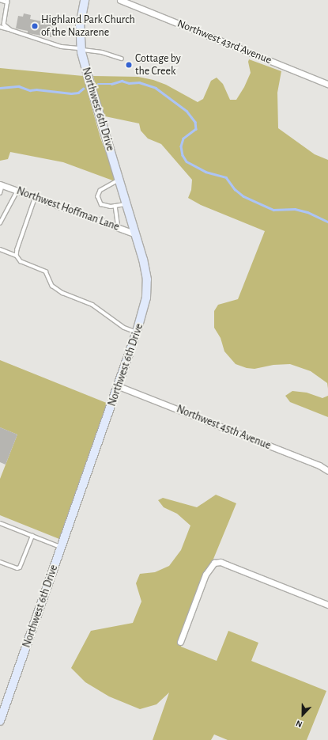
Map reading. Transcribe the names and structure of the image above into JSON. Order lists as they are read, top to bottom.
{
  "streets": {
    "main road": ["Northwest 6th Drive"],
    "street": ["Northwest 43rd Avenue", "Northwest Hoffman Lane", "Northwest 45th Avenue"]
  },
  "crossings": [
    ["Northwest 6th Drive", "Northwest Hoffman Lane"],
    ["Northwest 6th Drive", "Northwest 45th Avenue"]
  ],
  "places": ["Highland Park Church of the Nazarene", "Cottage by the Creek"],
  "north": "bottom"
}
